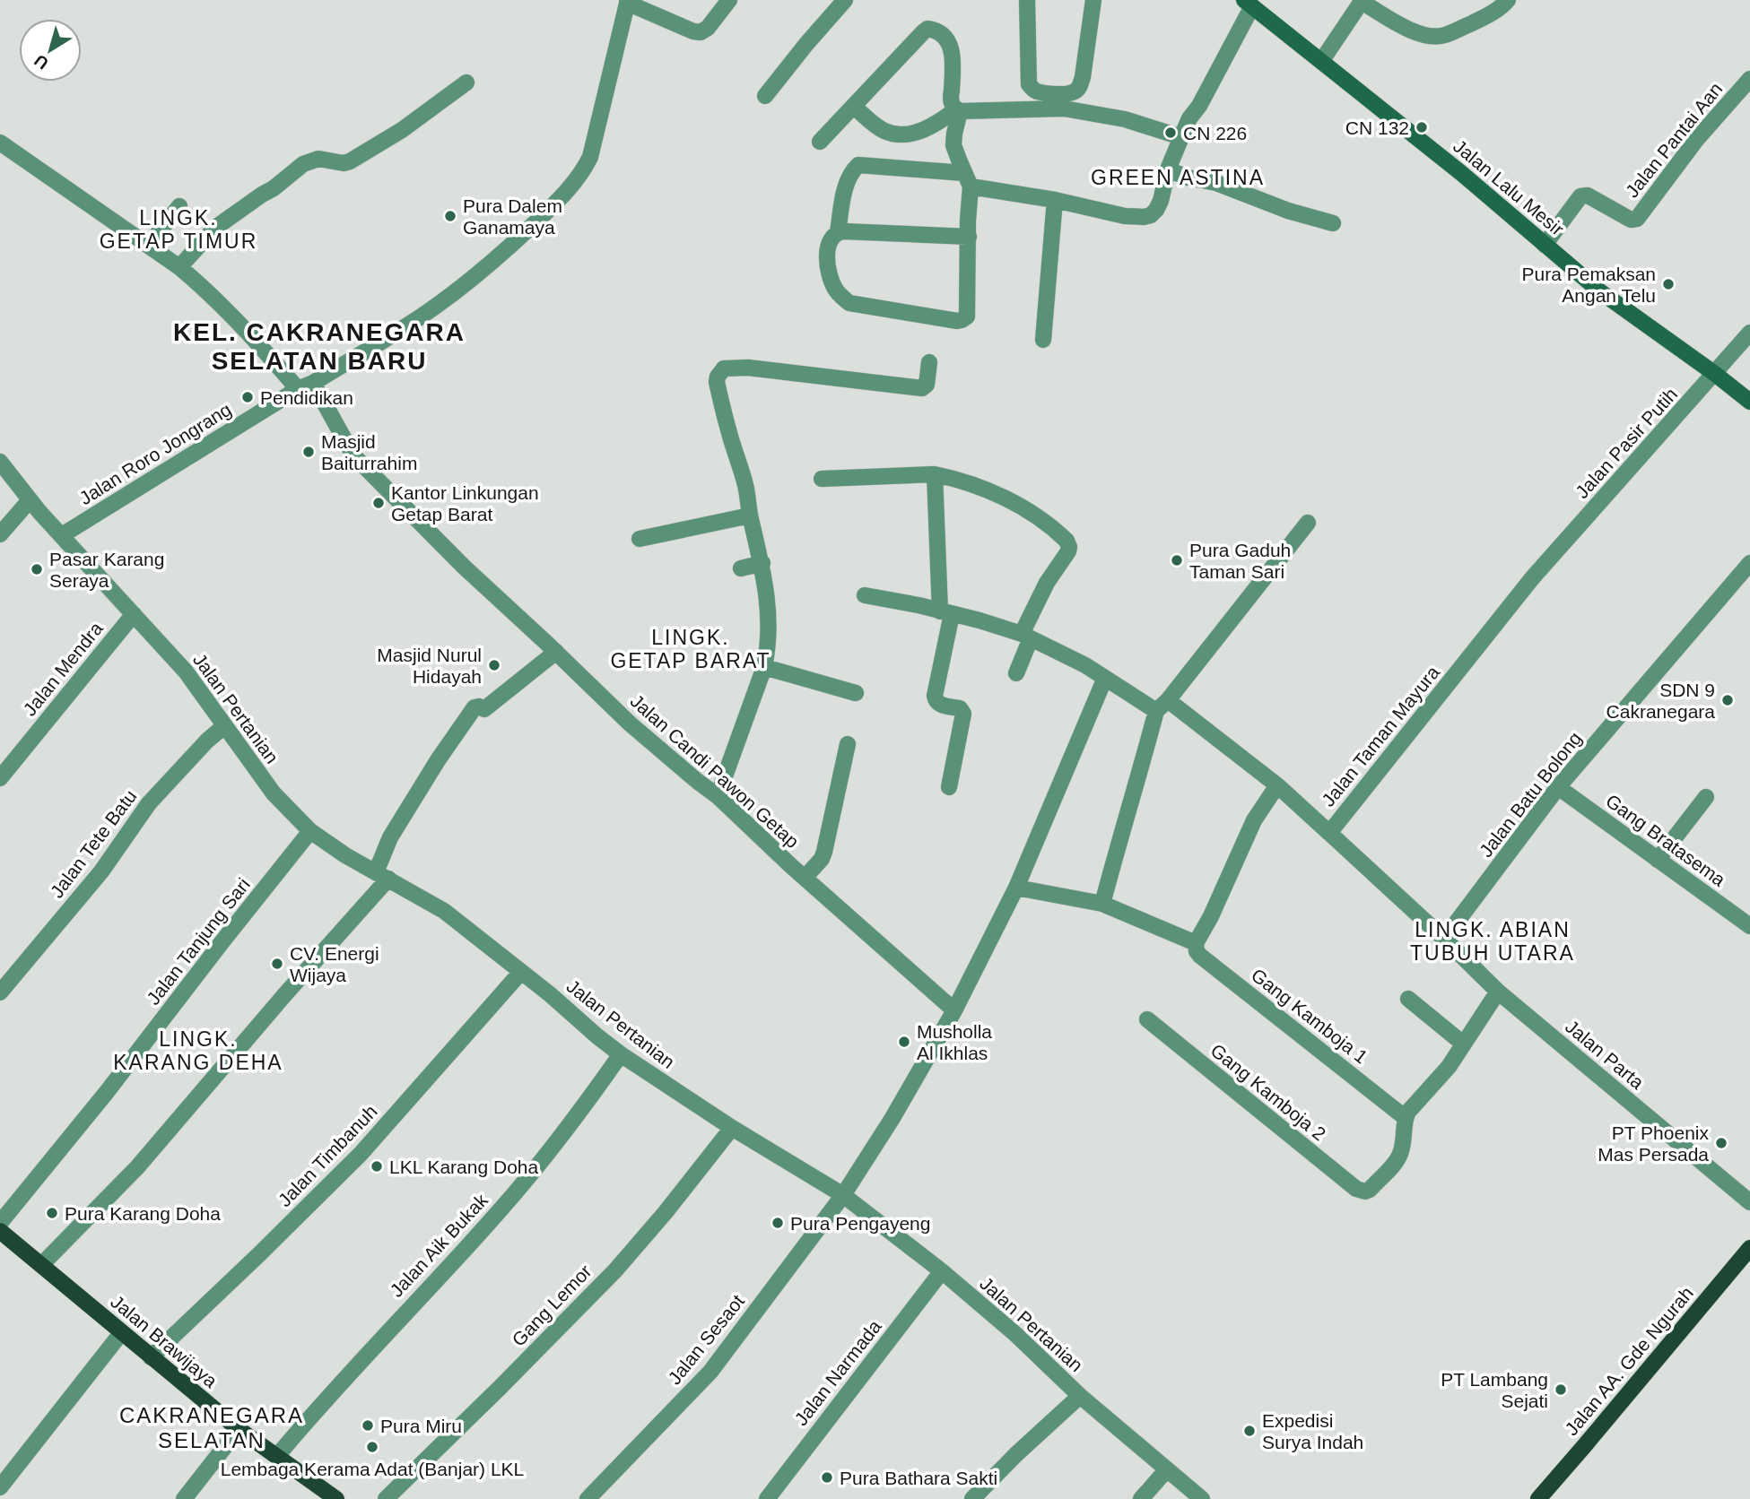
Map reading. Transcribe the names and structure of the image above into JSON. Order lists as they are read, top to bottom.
{
  "streets": {
    "main road": ["Jalan Brawijaya", "Jalan AA. Gde Ngurah"],
    "street": [
      "Jalan Pantai Aan",
      "Jalan Lalu Mesir",
      "Jalan Pasir Putih",
      "Jalan Roro Jongrang",
      "Jalan Mendra",
      "Jalan Pertanian",
      "Jalan Taman Mayura",
      "Jalan Candi Pawon Getap",
      "Jalan Batu Bolong",
      "Gang Bratasema",
      "Jalan Tete Batu",
      "Jalan Tanjung Sari",
      "Gang Kamboja 1",
      "Jalan Parta",
      "Gang Kamboja 2",
      "Jalan Timbanuh",
      "Jalan Aik Bukak",
      "Gang Lemor",
      "Jalan Sesaot",
      "Jalan Narmada"
    ]
  },
  "crossings": [
    ["Jalan Pantai Aan", "Jalan Lalu Mesir"],
    ["Jalan Lalu Mesir", "Jalan Pasir Putih"],
    ["Jalan Pasir Putih", "Jalan Taman Mayura"],
    ["Jalan Roro Jongrang", "Jalan Pertanian"],
    ["Jalan Roro Jongrang", "Jalan Candi Pawon Getap"],
    ["Jalan Mendra", "Jalan Pertanian"],
    ["Jalan Pertanian", "Jalan Tete Batu"],
    ["Jalan Pertanian", "Jalan Tanjung Sari"],
    ["Jalan Pertanian", "Jalan Timbanuh"],
    ["Jalan Pertanian", "Jalan Aik Bukak"],
    ["Jalan Pertanian", "Gang Lemor"],
    ["Jalan Pertanian", "Jalan Sesaot"],
    ["Jalan Pertanian", "Jalan Narmada"],
    ["Jalan Taman Mayura", "Jalan Batu Bolong"],
    ["Jalan Taman Mayura", "Jalan Parta"],
    ["Jalan Candi Pawon Getap", "Jalan Sesaot"],
    ["Jalan Batu Bolong", "Gang Bratasema"],
    ["Jalan Batu Bolong", "Jalan Parta"],
    ["Jalan Tanjung Sari", "Jalan Brawijaya"],
    ["Gang Kamboja 1", "Gang Kamboja 2"],
    ["Jalan Timbanuh", "Jalan Brawijaya"],
    ["Jalan Aik Bukak", "Jalan Brawijaya"]
  ],
  "districts": [
    "GREEN ASTINA",
    "LINGK. GETAP TIMUR",
    "KEL. CAKRANEGARA SELATAN BARU",
    "LINGK. GETAP BARAT",
    "LINGK. ABIAN TUBUH UTARA",
    "LINGK. KARANG DEHA",
    "CAKRANEGARA SELATAN"
  ],
  "places": [
    "CN 132",
    "CN 226",
    "Pura Dalem Ganamaya",
    "Pura Pemaksan Angan Telu",
    "Pendidikan",
    "Masjid Baiturrahim",
    "Kantor Linkungan Getap Barat",
    "Pura Gaduh Taman Sari",
    "Pasar Karang Seraya",
    "Masjid Nurul Hidayah",
    "SDN 9 Cakranegara",
    "CV. Energi Wijaya",
    "Musholla Al Ikhlas",
    "PT Phoenix Mas Persada",
    "LKL Karang Doha",
    "Pura Karang Doha",
    "Pura Pengayeng",
    "PT Lambang Sejati",
    "Pura Miru",
    "Expedisi Surya Indah",
    "Lembaga Kerama Adat (Banjar) LKL",
    "Pura Bathara Sakti"
  ],
  "north": "bottom left"
}
